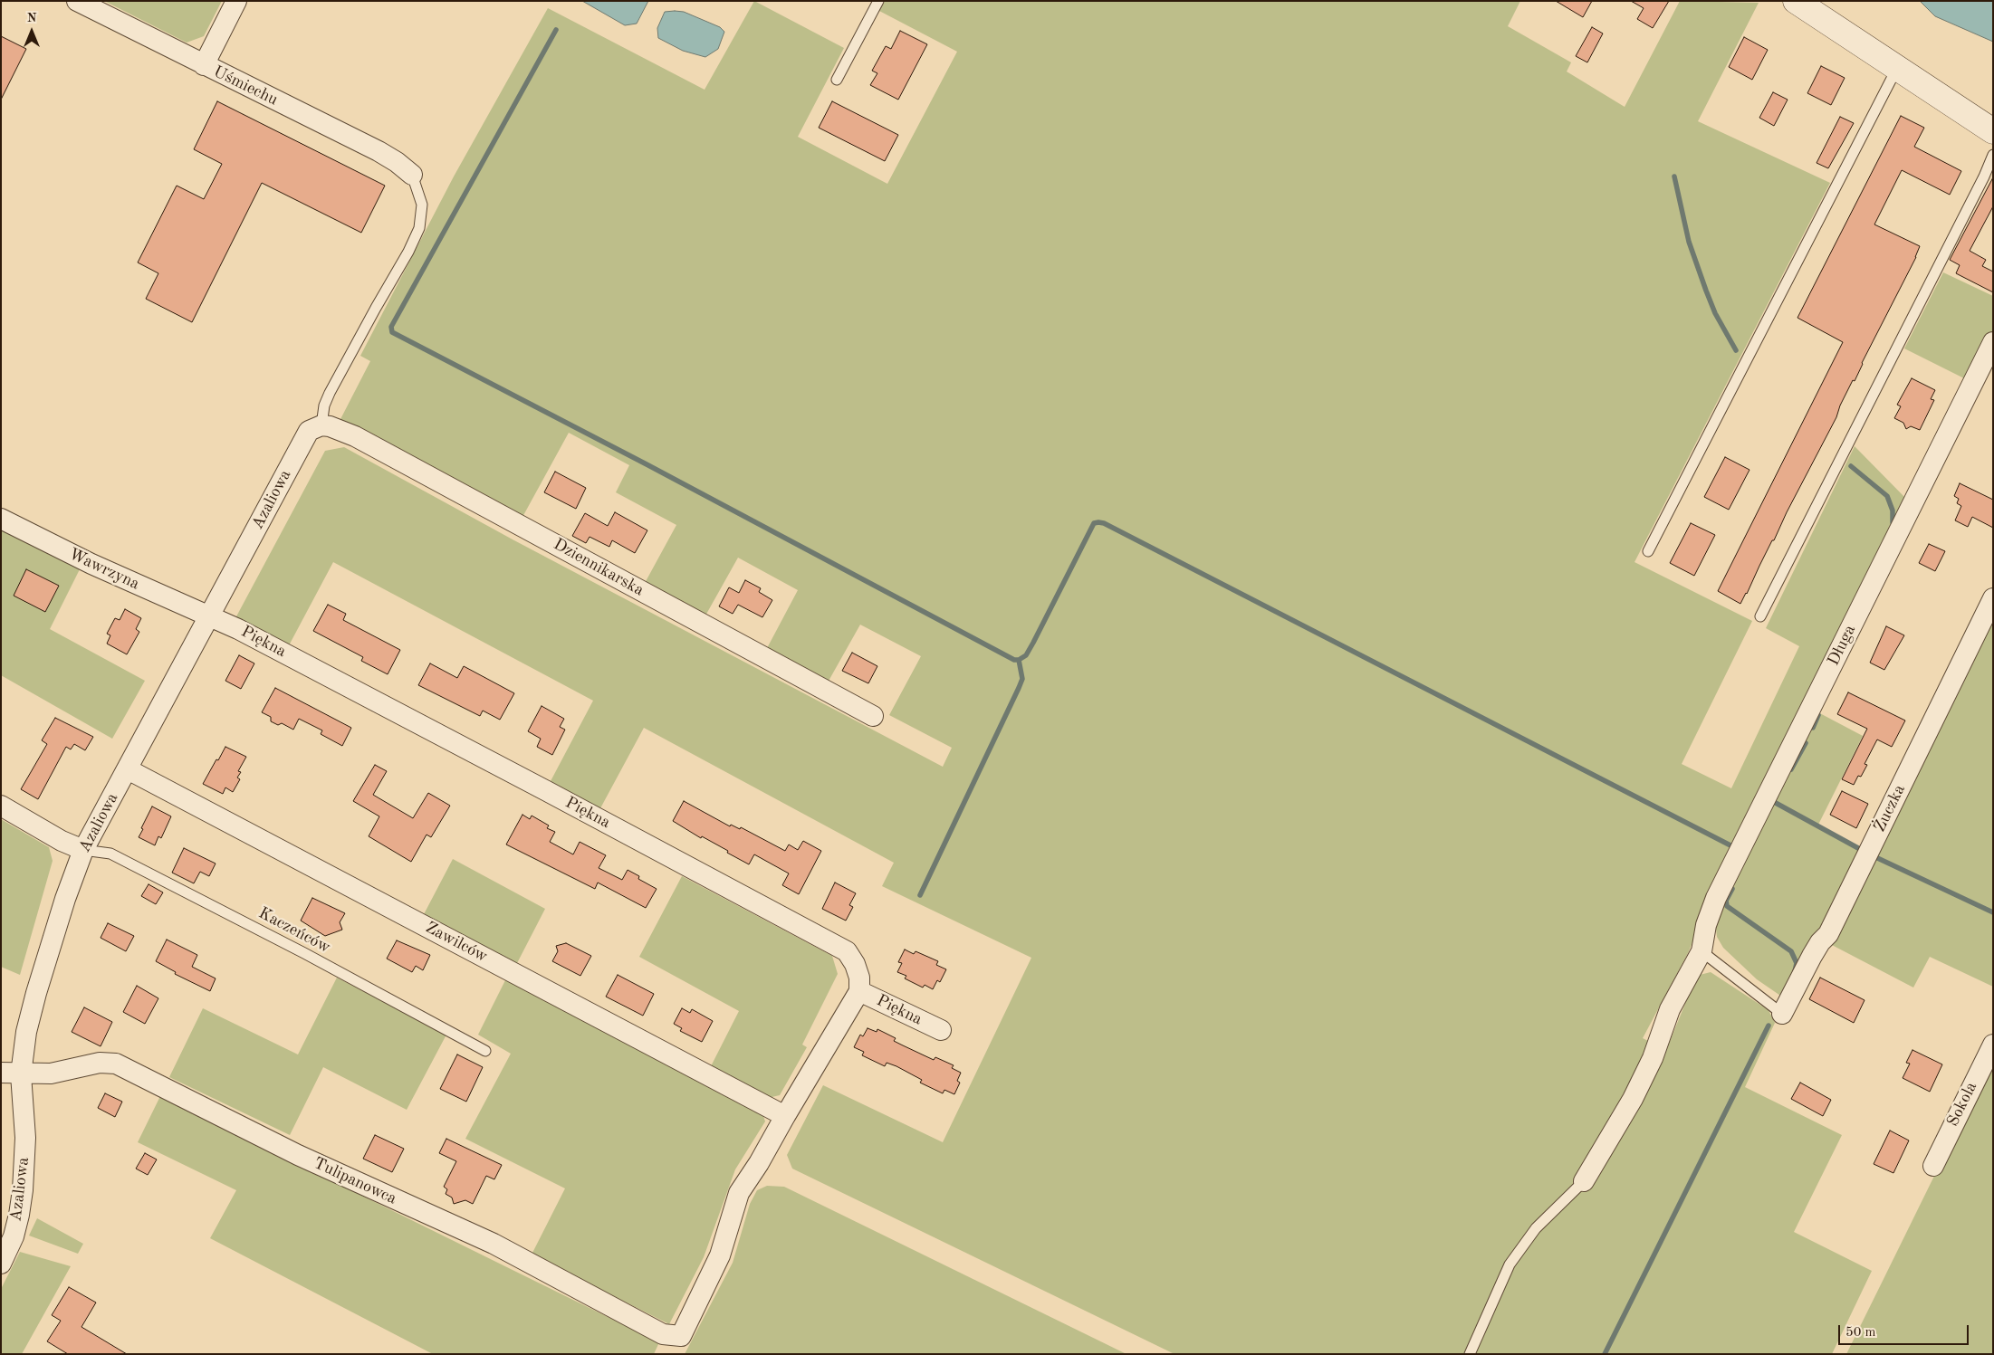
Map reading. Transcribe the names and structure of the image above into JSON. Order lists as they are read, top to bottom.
{
  "streets": {
    "street": [
      "Uśmiechu",
      "Azaliowa",
      "Dziennikarska",
      "Wawrzyna",
      "Piękna",
      "Długa",
      "Żuczka",
      "Zawilców",
      "Sokola",
      "Tulipanowca"
    ],
    "lane": ["Kaczeńców"]
  },
  "crossings": [
    ["Azaliowa", "Dziennikarska"],
    ["Azaliowa", "Wawrzyna"],
    ["Azaliowa", "Piękna"],
    ["Azaliowa", "Kaczeńców"],
    ["Azaliowa", "Zawilców"],
    ["Azaliowa", "Tulipanowca"],
    ["Wawrzyna", "Piękna"],
    ["Zawilców", "Tulipanowca"]
  ],
  "scale_bar": "50 m",
  "north": "top"
}
